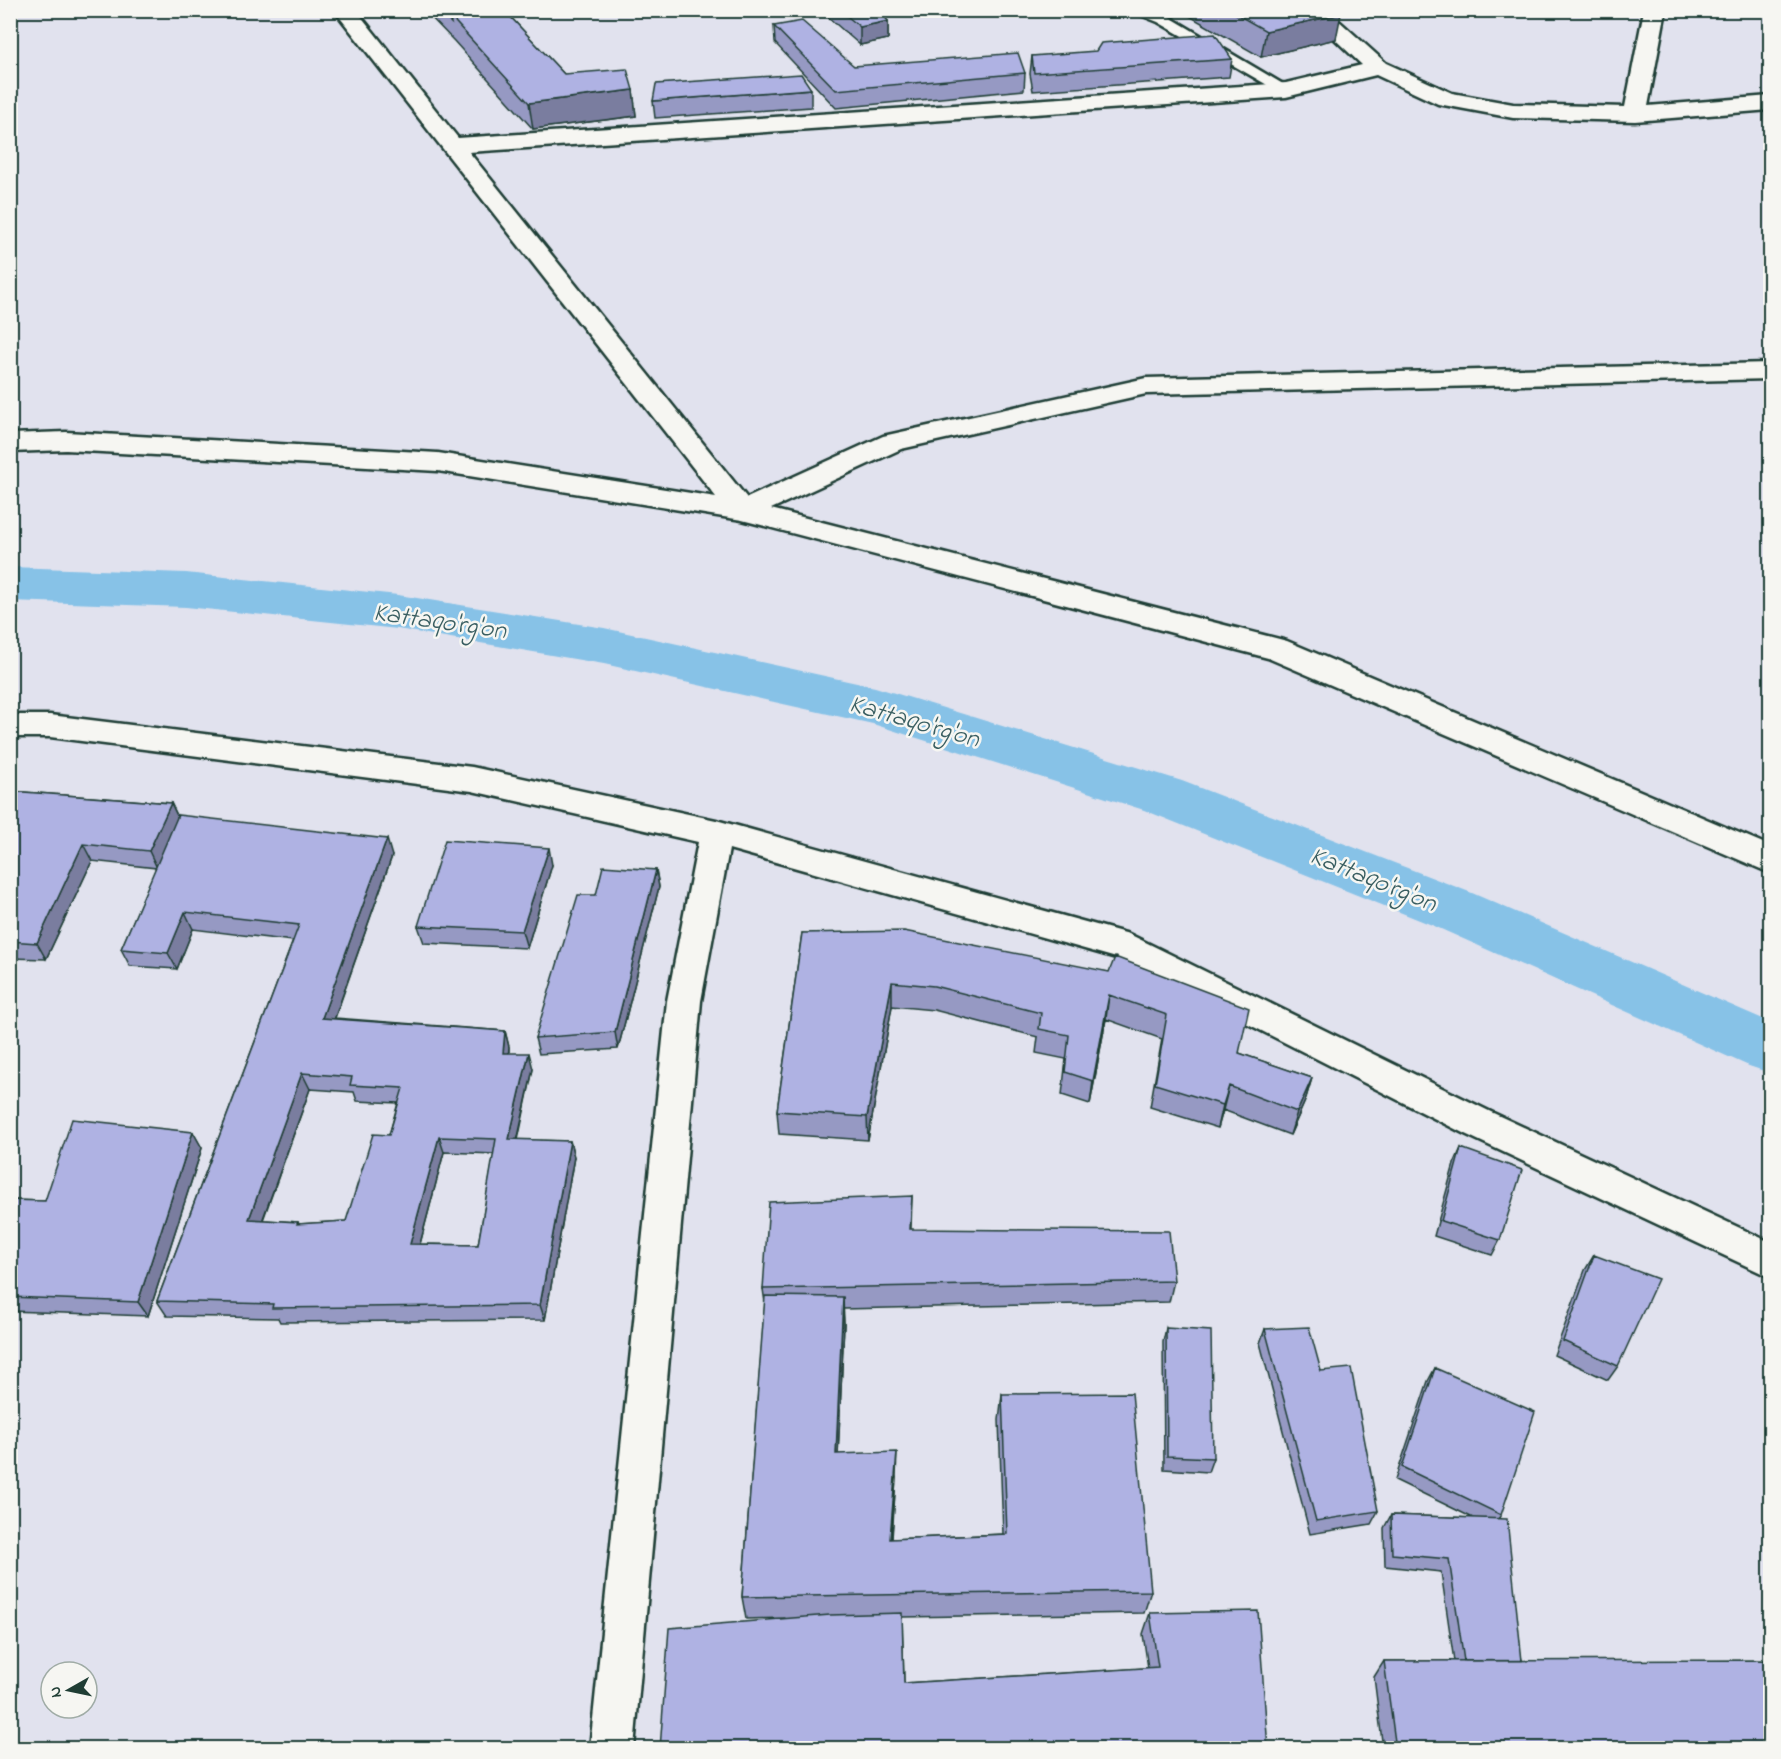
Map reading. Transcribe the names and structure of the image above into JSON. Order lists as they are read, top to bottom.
{
  "water": ["Kattaqo'rg'on"],
  "north": "left"
}
